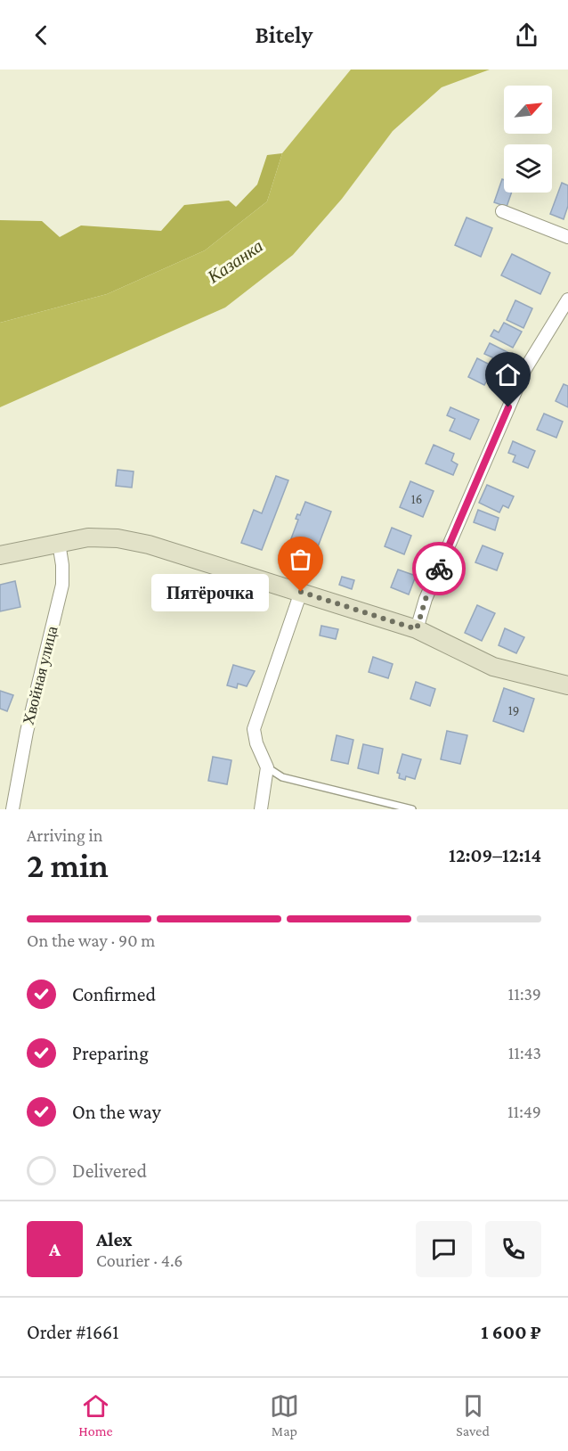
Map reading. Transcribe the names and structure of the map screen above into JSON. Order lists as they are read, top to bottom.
{
  "streets": {
    "street": ["Хвойная улица"]
  },
  "water": ["Казанка"],
  "places": ["Пятёрочка"],
  "house_numbers": ["16", "19"],
  "north": "top right",
  "page": {
    "header": "Bitely",
    "bubble": "Пятёрочка",
    "heading": ["2 min", "Arriving in", "12:09–12:14"],
    "panel": [
      "Alex",
      "Courier · 4.6",
      "Order #1661",
      "1 600 ₽"
    ],
    "bar": "On the way · 90 m",
    "list": [
      ["Confirmed", "11:39"],
      ["Preparing", "11:43"],
      ["On the way", "11:49"],
      "Delivered"
    ],
    "round": "A",
    "tabs": ["Home", "Map", "Saved"]
  }
}
